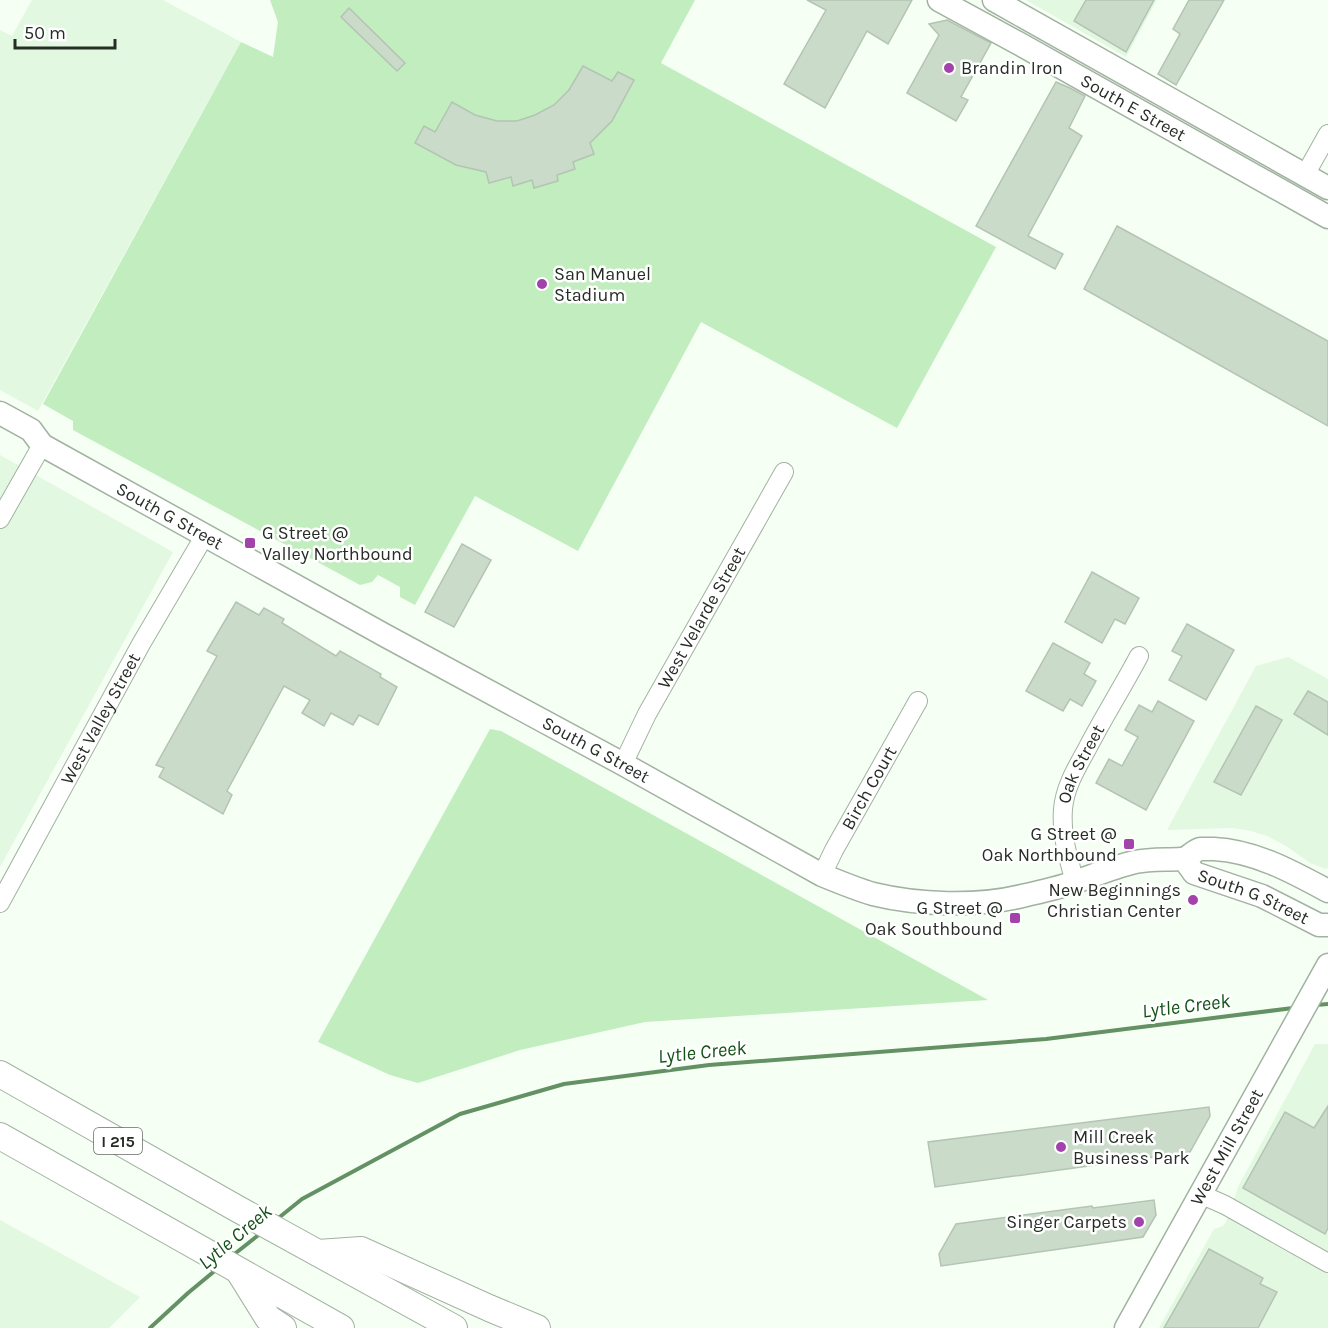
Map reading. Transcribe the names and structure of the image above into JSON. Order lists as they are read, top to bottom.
{
  "streets": {
    "highway": ["I 215"],
    "main road": ["South E Street", "South G Street", "West Mill Street"],
    "street": [
      "West Velarde Street",
      "West Valley Street",
      "Oak Street",
      "Birch Court"
    ]
  },
  "crossings": [
    ["South G Street", "West Velarde Street"],
    ["South G Street", "West Valley Street"],
    ["South G Street", "Oak Street"],
    ["South G Street", "Birch Court"]
  ],
  "water": ["Lytle Creek"],
  "places": {
    "other": [
      "Brandin Iron",
      "San Manuel Stadium",
      "New Beginnings Christian Center",
      "Mill Creek Business Park",
      "Singer Carpets"
    ],
    "transit": ["G Street @ Valley Northbound", "G Street @ Oak Northbound", "G Street @ Oak Southbound"]
  },
  "scale_bar": "50 m"
}
